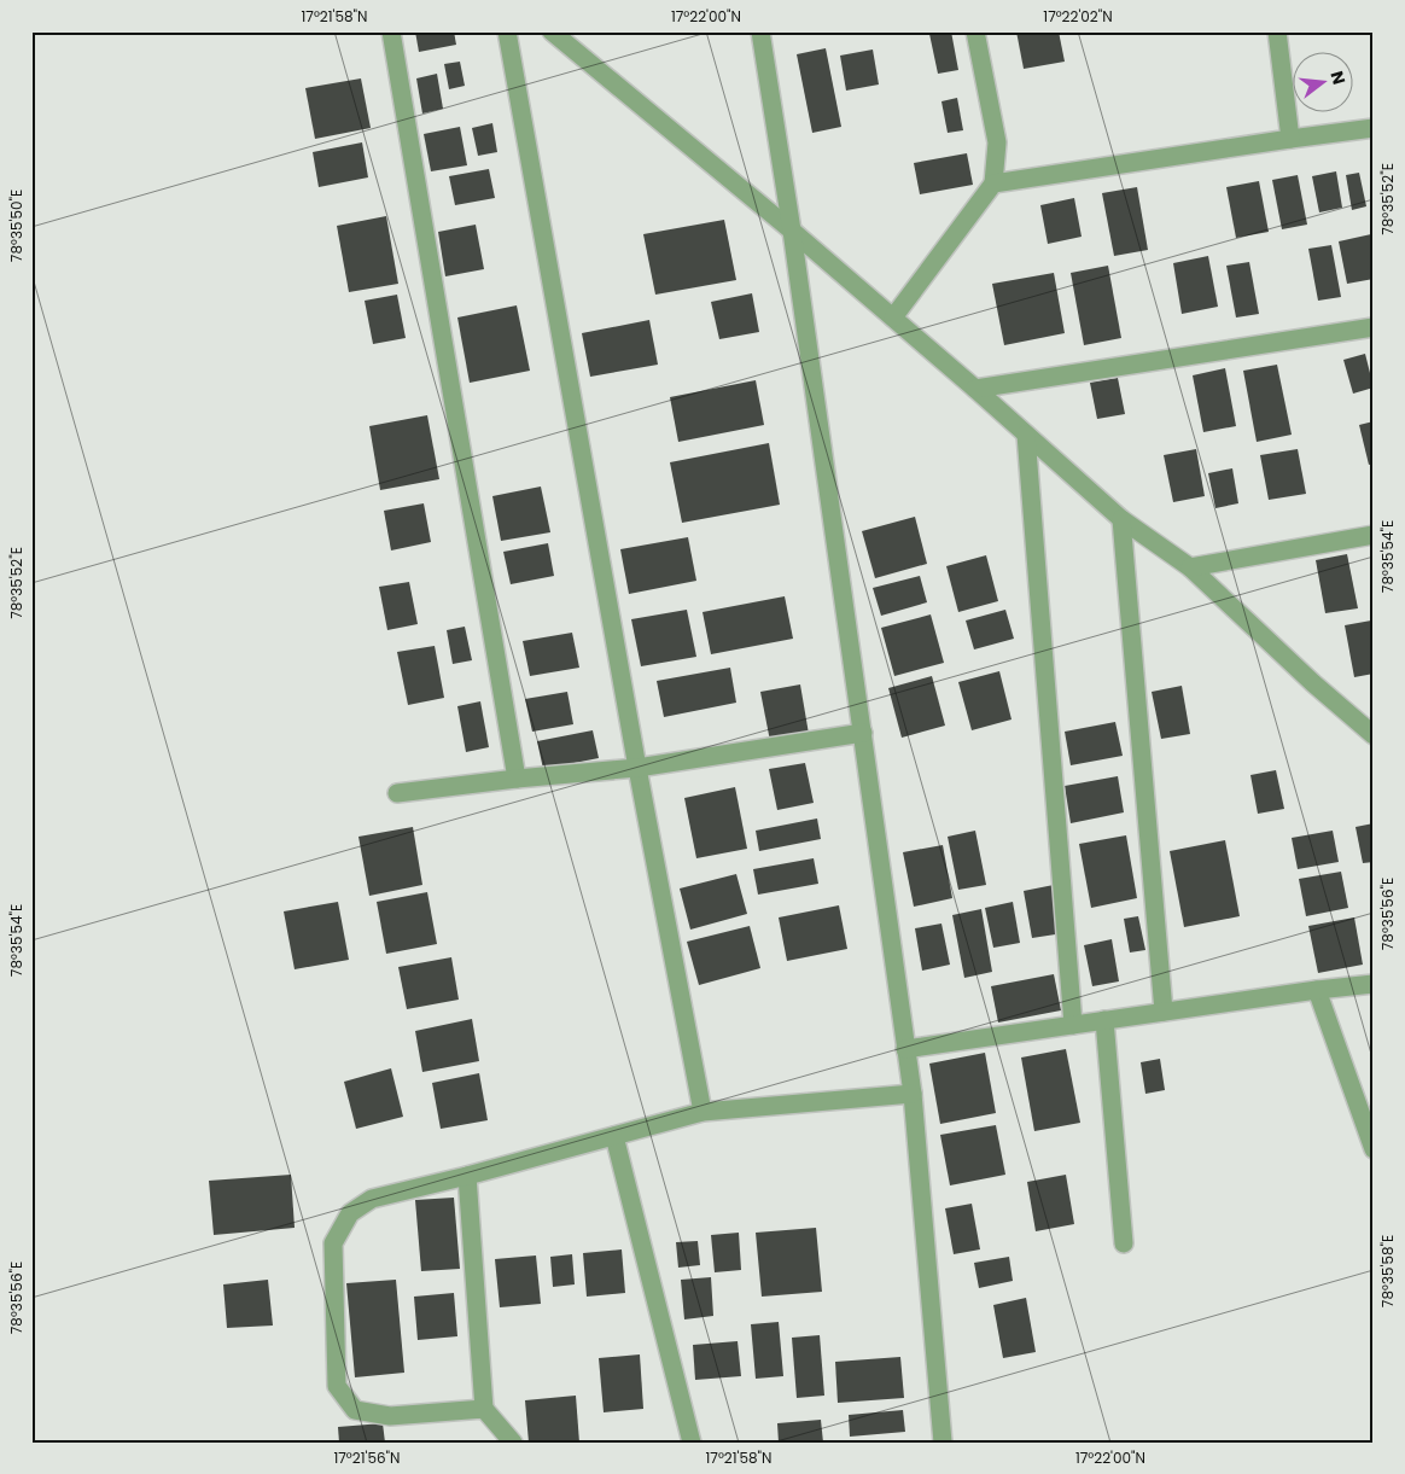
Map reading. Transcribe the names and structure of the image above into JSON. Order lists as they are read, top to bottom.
{
  "north": "right",
  "coordinates": [
    "17°21'58\"N",
    "17°22'00\"N",
    "17°22'02\"N",
    "78°35'52\"E",
    "78°35'50\"E",
    "78°35'54\"E",
    "78°35'56\"E",
    "78°35'58\"E",
    "17°21'56\"N"
  ]
}
